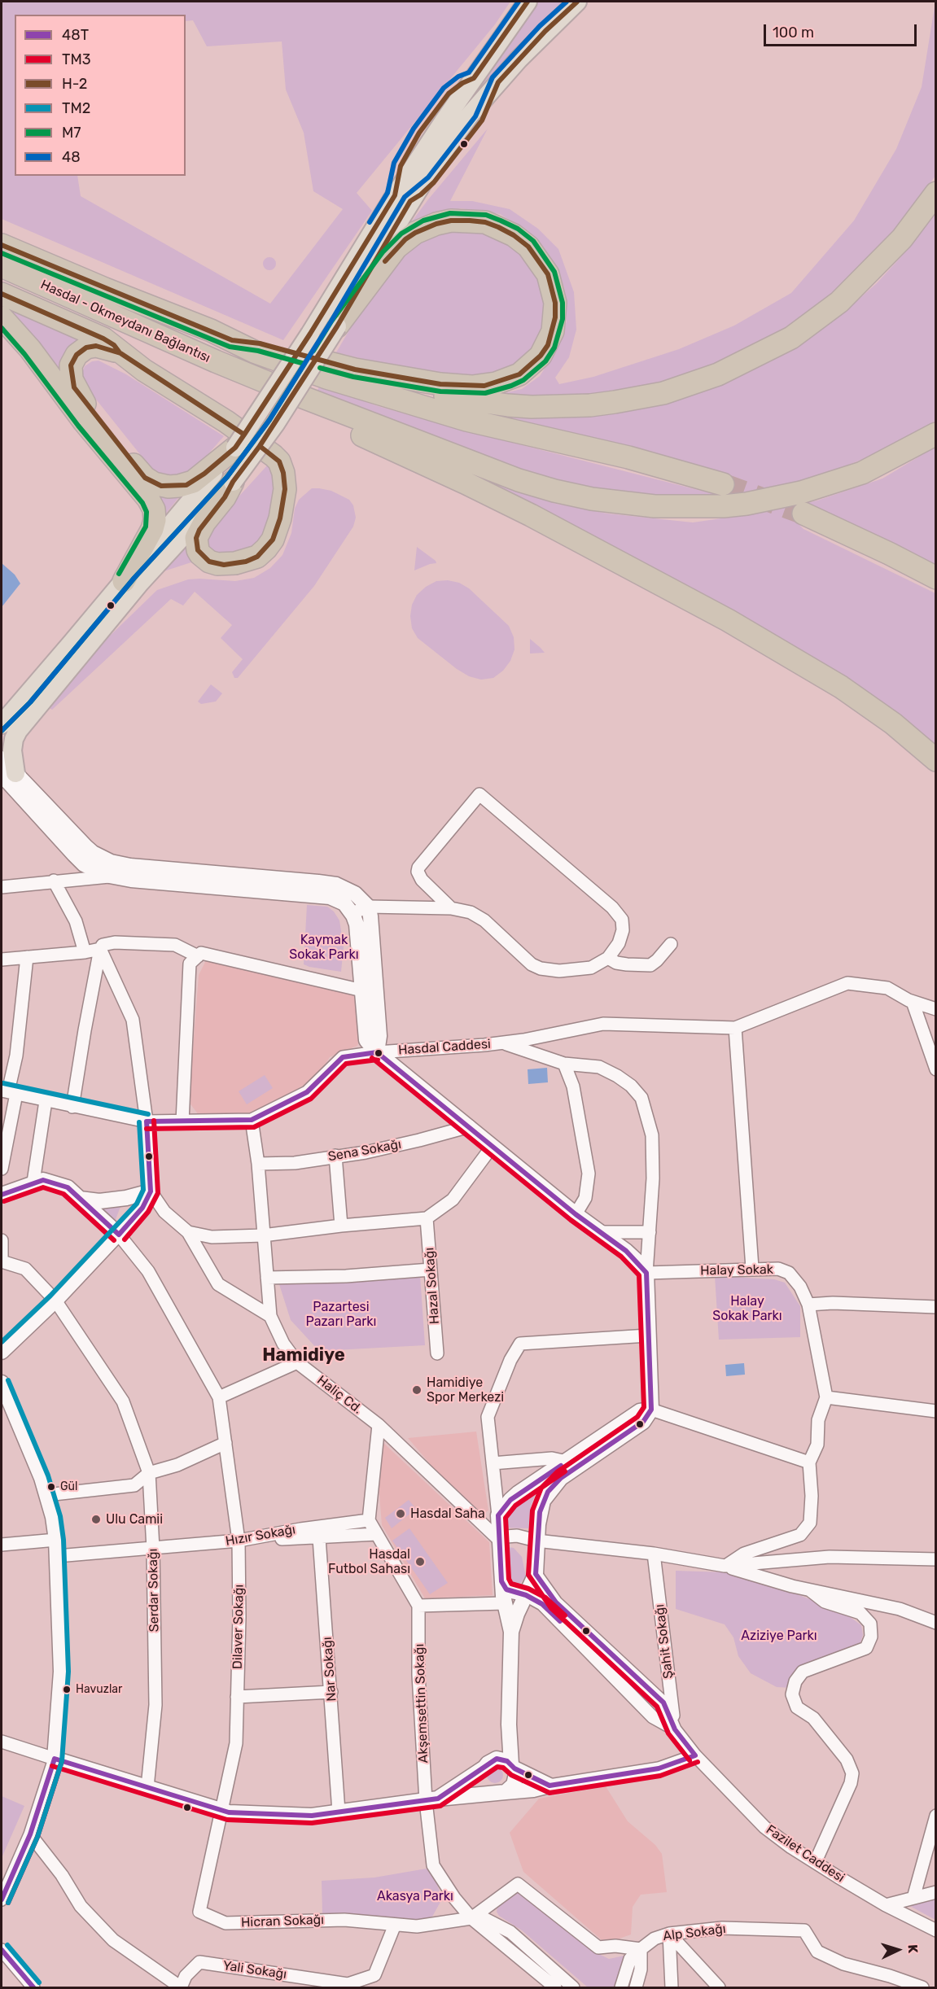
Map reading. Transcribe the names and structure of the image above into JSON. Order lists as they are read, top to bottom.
{
  "streets": {
    "highway": ["Hasdal - Okmeydanı Bağlantısı"],
    "street": [
      "Hasdal Caddesi",
      "Sena Sokağı",
      "Halay Sokak",
      "Hazal Sokağı",
      "Haliç Cd.",
      "Hızır Sokağı",
      "Serdar Sokağı",
      "Dilaver Sokağı",
      "Şahit Sokağı",
      "Nar Sokağı",
      "Akşemsettin Sokağı",
      "Fazilet Caddesi",
      "Hicran Sokağı",
      "Alp Sokağı",
      "Yali Sokağı"
    ]
  },
  "crossings": [
    ["Hasdal Caddesi", "Haliç Cd."],
    ["Sena Sokağı", "Haliç Cd."],
    ["Hızır Sokağı", "Serdar Sokağı"],
    ["Hızır Sokağı", "Dilaver Sokağı"],
    ["Hızır Sokağı", "Nar Sokağı"],
    ["Dilaver Sokağı", "Hicran Sokağı"],
    ["Şahit Sokağı", "Fazilet Caddesi"],
    ["Hicran Sokağı", "Yali Sokağı"]
  ],
  "districts": ["Hamidiye"],
  "parks": [
    "Kaymak Sokak Parkı",
    "Halay Sokak Parkı",
    "Pazartesi Pazarı Parkı",
    "Aziziye Parkı",
    "Akasya Parkı"
  ],
  "places": [
    "Hamidiye Spor Merkezi",
    "Gül",
    "Hasdal Saha",
    "Ulu Camii",
    "Hasdal Futbol Sahası",
    "Havuzlar"
  ],
  "lines": [
    "transit line H-2",
    "transit line 48",
    "transit line M7",
    "transit line 48T",
    "transit line TM3",
    "transit line TM2"
  ],
  "legend": [
    "48T",
    "TM3",
    "H-2",
    "TM2",
    "M7",
    "48"
  ],
  "scale_bar": "100 m",
  "north": "right"
}
